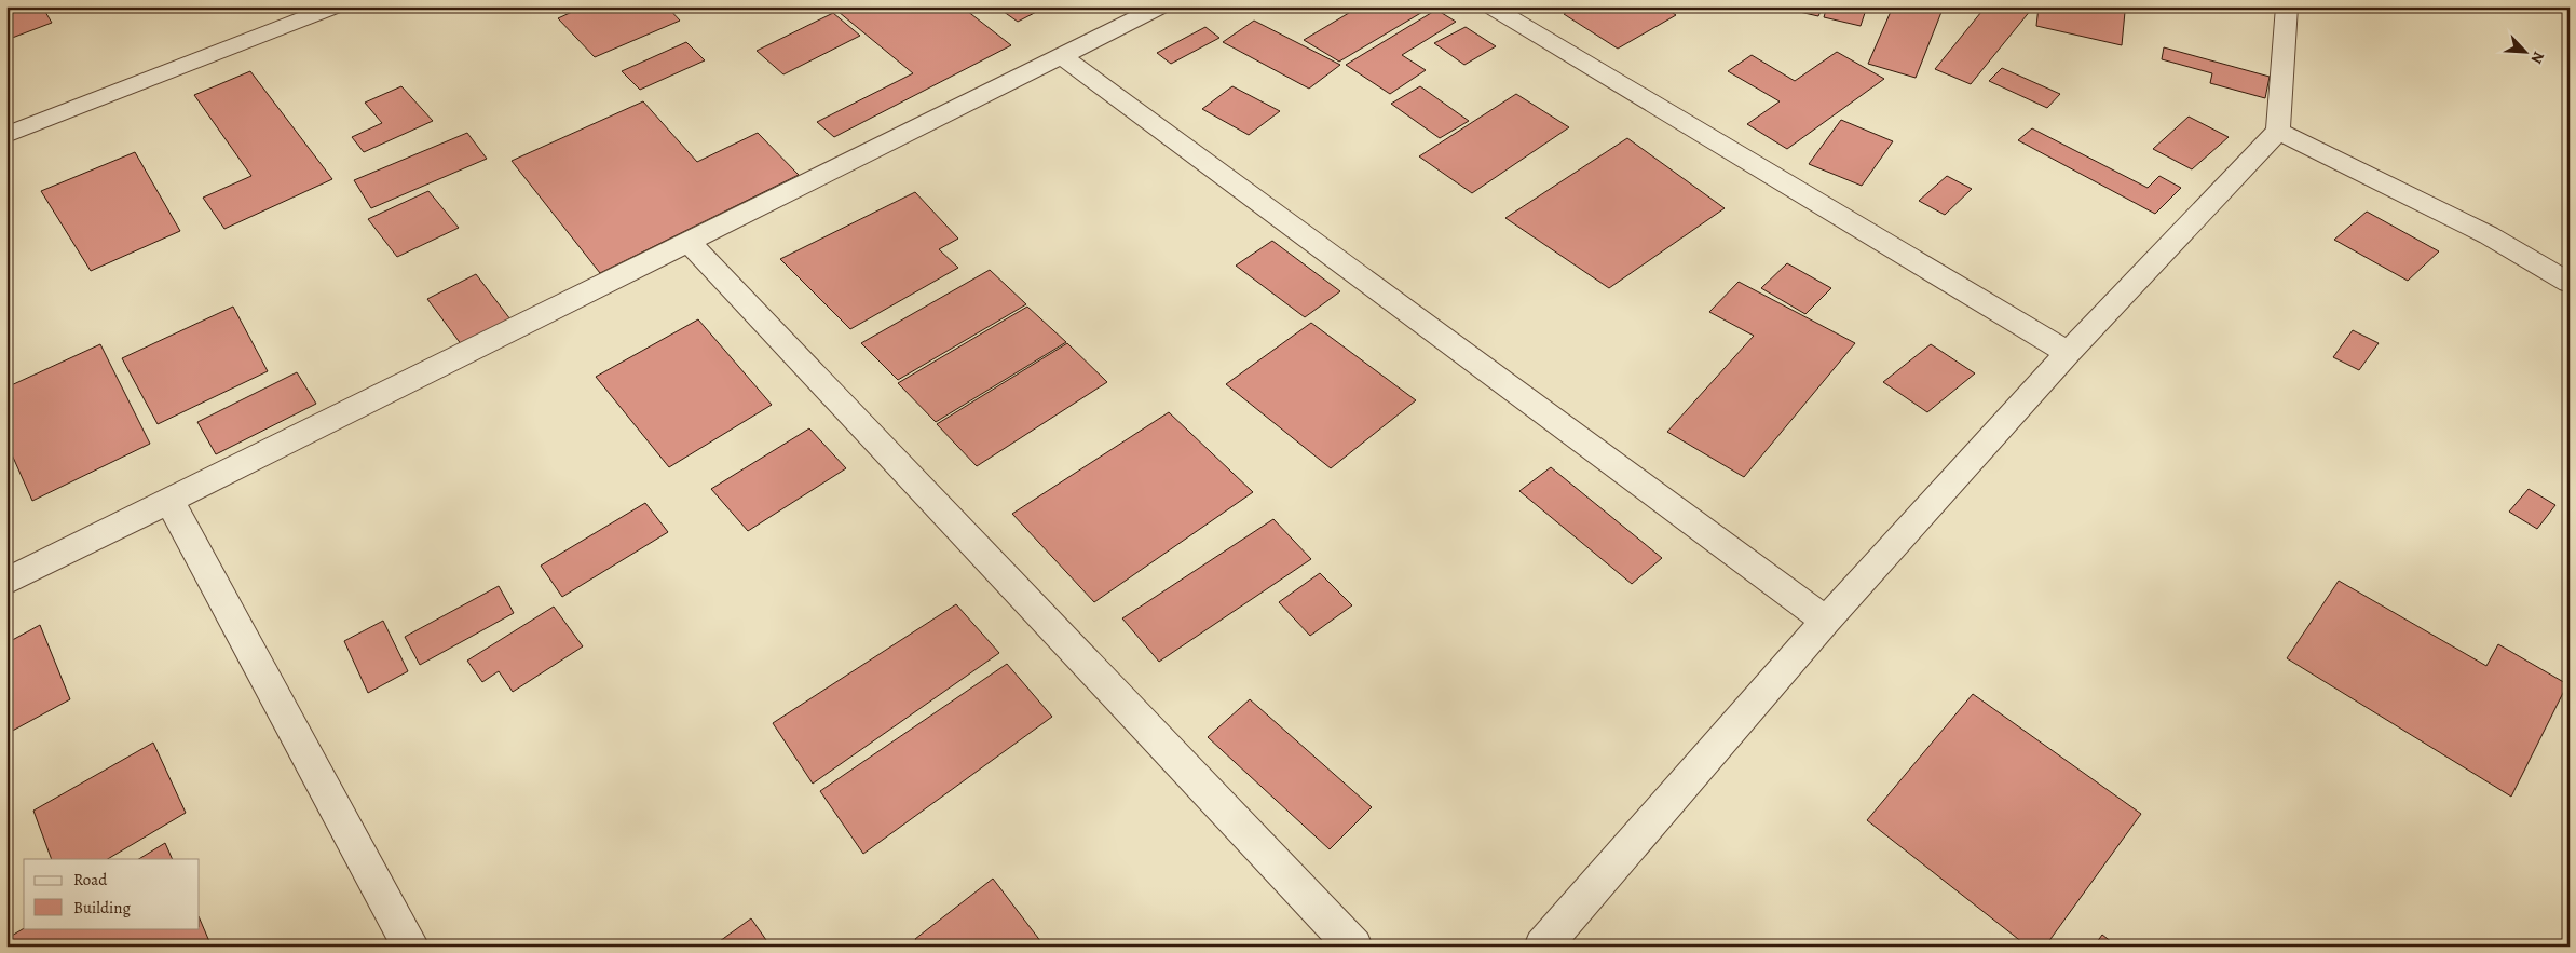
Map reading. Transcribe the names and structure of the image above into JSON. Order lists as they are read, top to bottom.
{
  "legend": ["Road", "Building"],
  "north": "bottom right"
}
